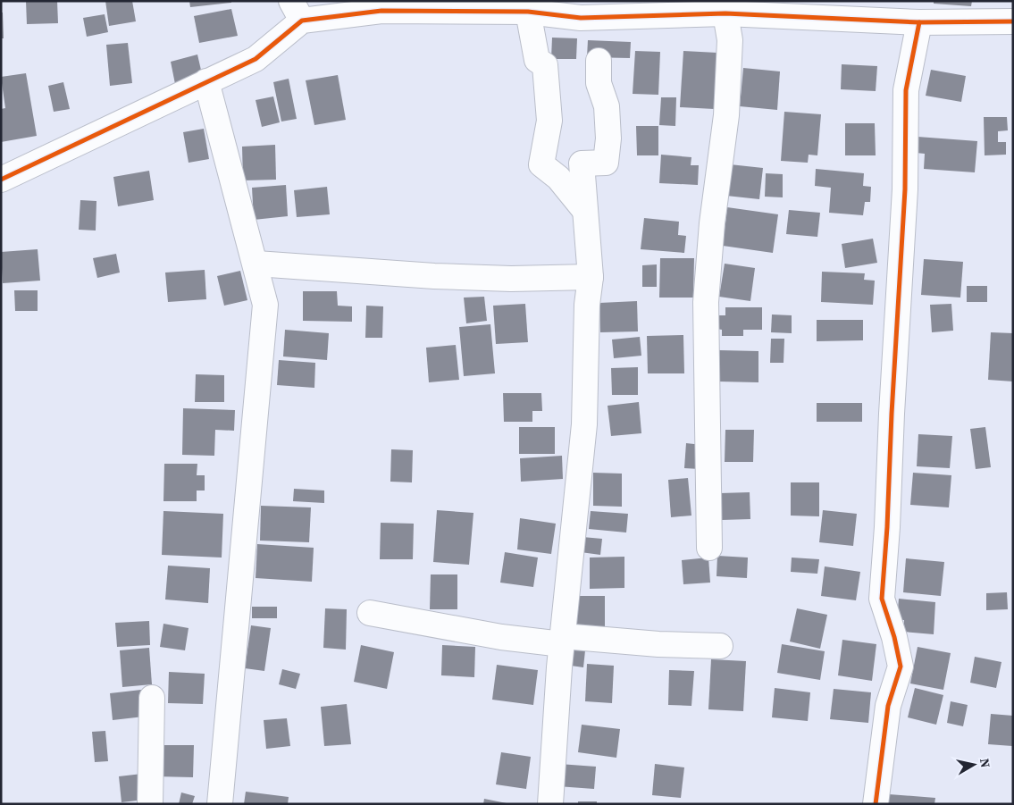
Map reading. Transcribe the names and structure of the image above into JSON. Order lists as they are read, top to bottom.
{
  "north": "right"
}
